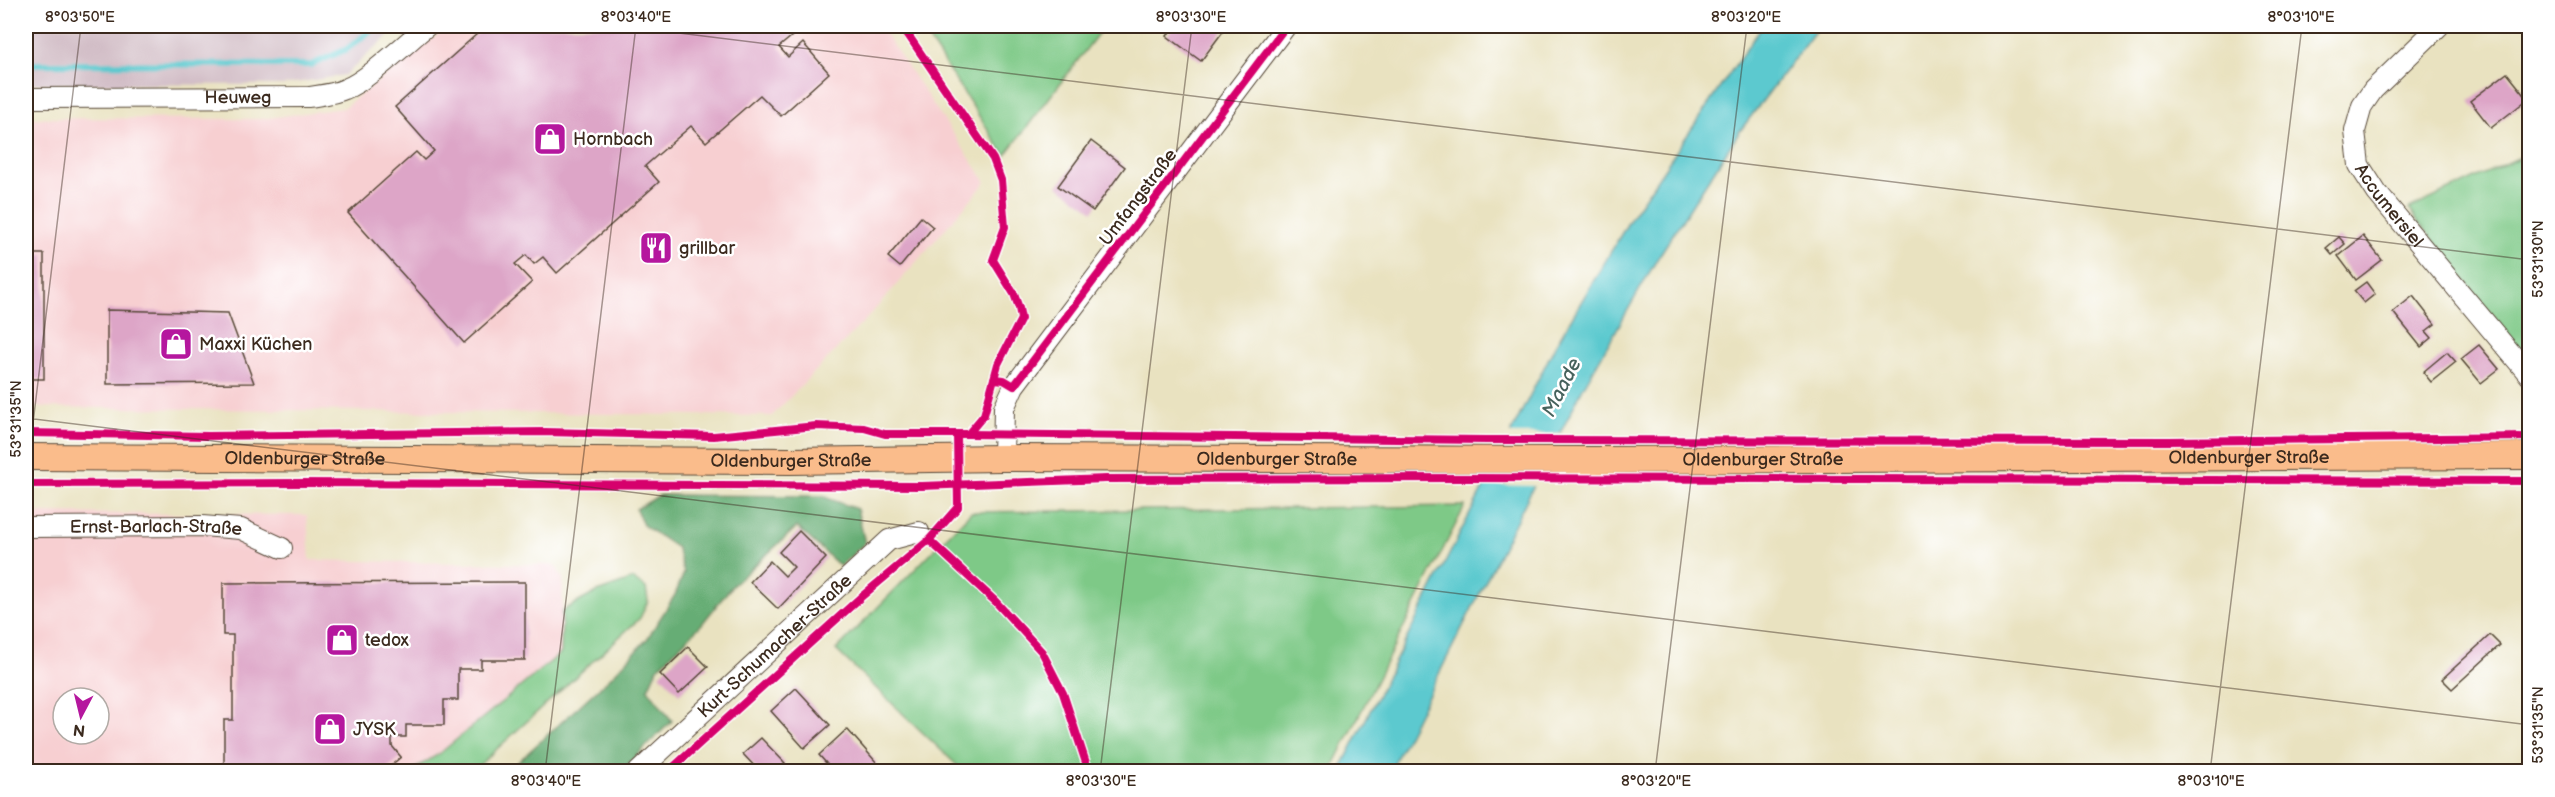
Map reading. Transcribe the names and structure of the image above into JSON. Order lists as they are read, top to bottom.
{
  "streets": {
    "main road": ["Oldenburger Straße"],
    "street": [
      "Heuweg",
      "Umfangstraße",
      "Accumersiel",
      "Ernst-Barlach-Straße",
      "Kurt-Schumacher-Straße"
    ]
  },
  "crossings": [
    ["Umfangstraße", "Oldenburger Straße"]
  ],
  "water": ["Maade"],
  "places": {
    "shop": [
      "Hornbach",
      "Maxxi Küchen",
      "tedox",
      "JYSK"
    ],
    "restaurant": ["grillbar"]
  },
  "north": "bottom",
  "coordinates": [
    "8°03'50\"E",
    "8°03'40\"E",
    "8°03'30\"E",
    "8°03'20\"E",
    "8°03'10\"E",
    "53°31'30\"N",
    "53°31'35\"N"
  ]
}
